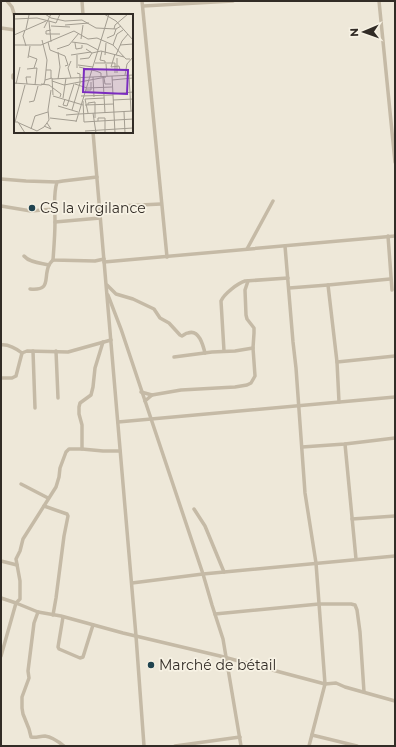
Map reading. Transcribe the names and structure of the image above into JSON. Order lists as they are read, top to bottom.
{
  "places": ["CS la virgilance", "Marché de bétail"],
  "north": "left"
}
